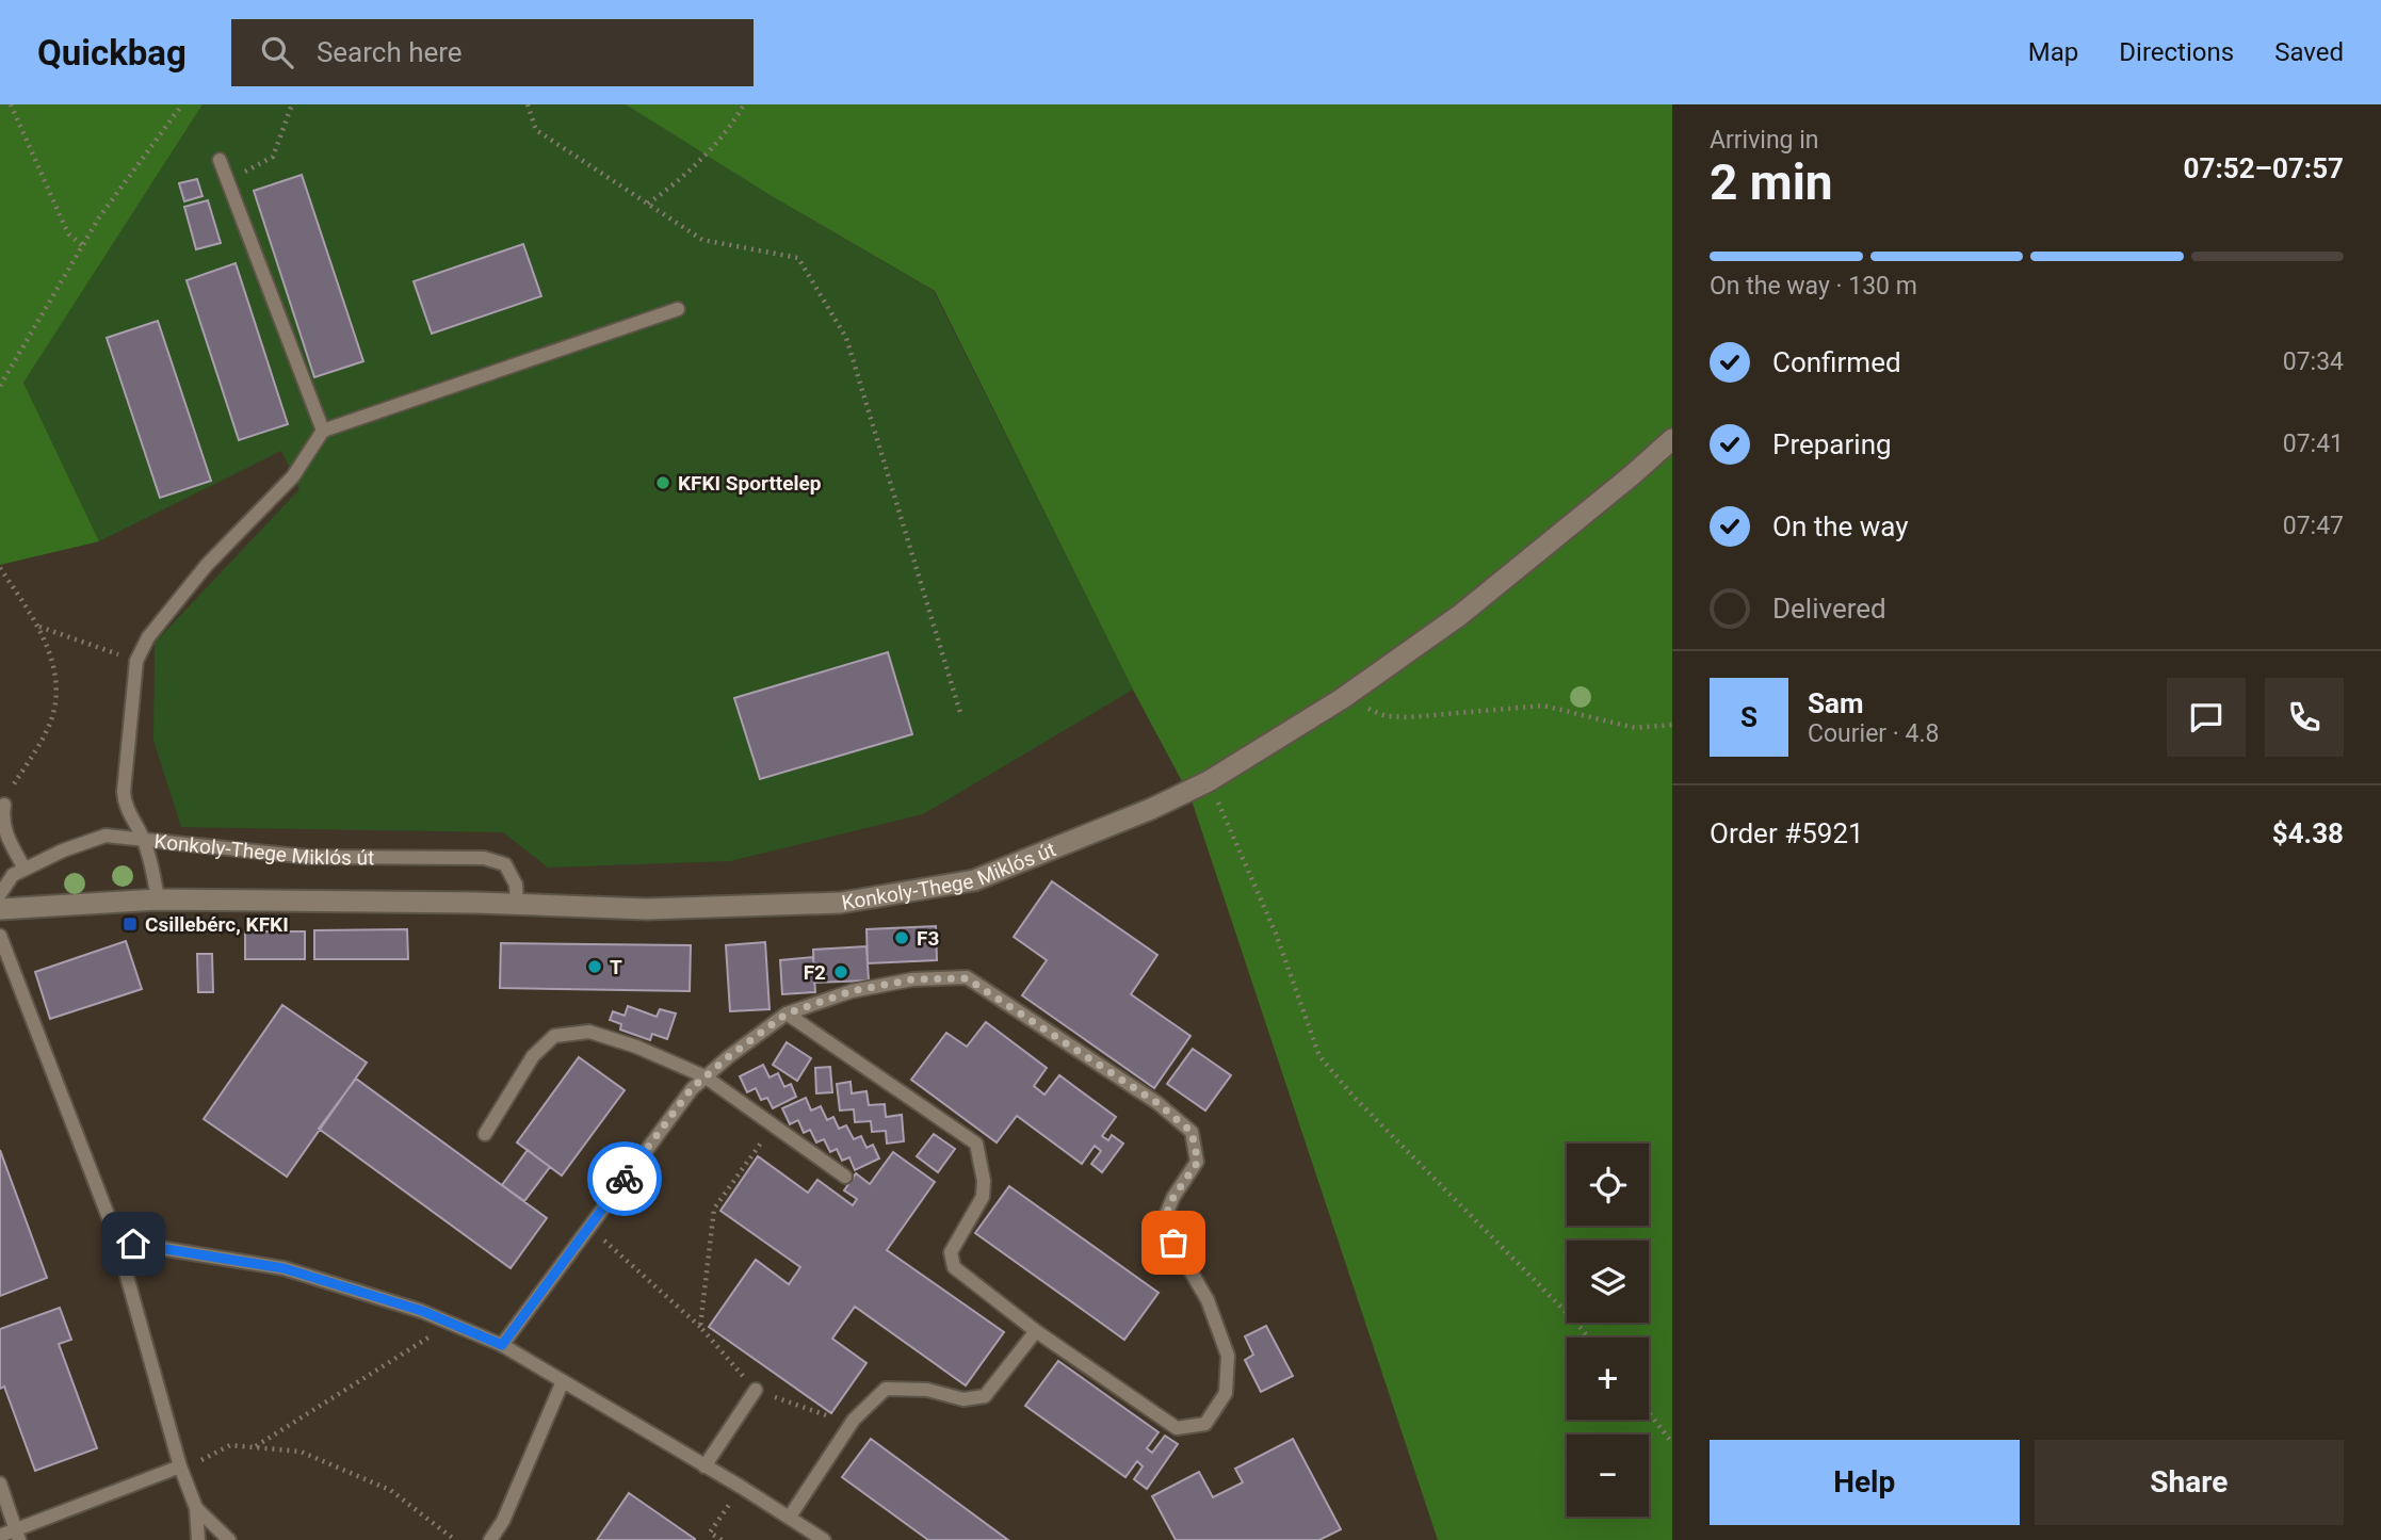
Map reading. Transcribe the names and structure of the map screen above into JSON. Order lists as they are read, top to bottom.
{
  "streets": {
    "street": ["Konkoly-Thege Miklós út"]
  },
  "places": {
    "other": [
      "KFKI Sporttelep",
      "F3",
      "T",
      "F2"
    ],
    "transit": ["Csillebérc, KFKI"]
  },
  "page": {
    "header": "Quickbag",
    "search": "Search here",
    "nav": ["Map", "Directions", "Saved"],
    "heading": ["2 min", "Arriving in", "07:52–07:57"],
    "panel": [
      "Sam",
      "Courier · 4.8",
      "Order #5921",
      "$4.38"
    ],
    "bar": "On the way · 130 m",
    "list": [
      ["Confirmed", "07:34"],
      ["Preparing", "07:41"],
      ["On the way", "07:47"],
      "Delivered"
    ],
    "round": "S",
    "map_buttons": ["+", "−"],
    "buttons": ["Help", "Share"]
  }
}
